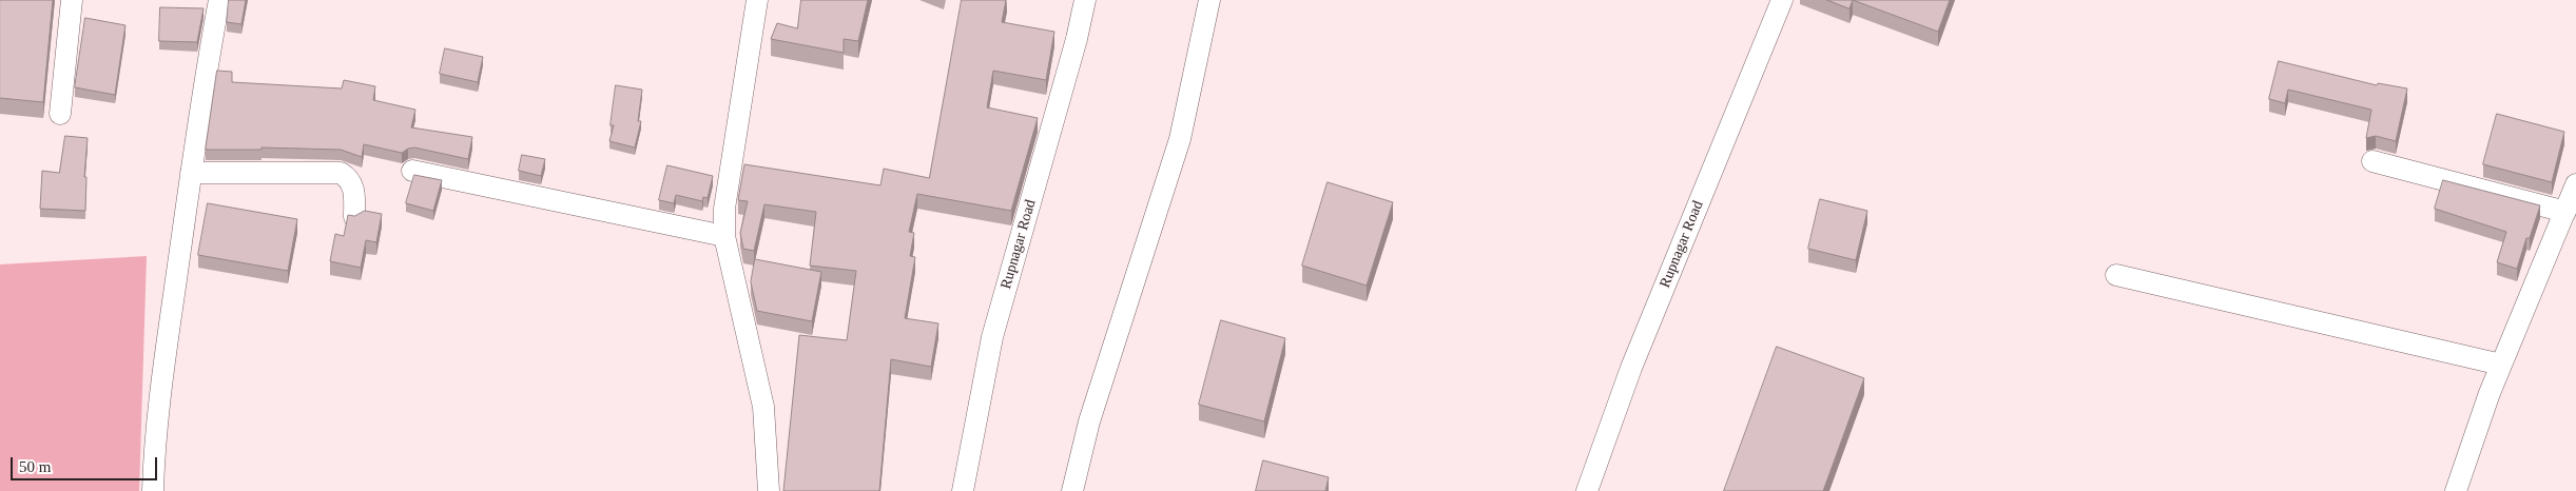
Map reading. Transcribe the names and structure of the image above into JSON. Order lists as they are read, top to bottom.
{
  "streets": {
    "street": ["Rupnagar Road"]
  },
  "scale_bar": "50 m"
}
